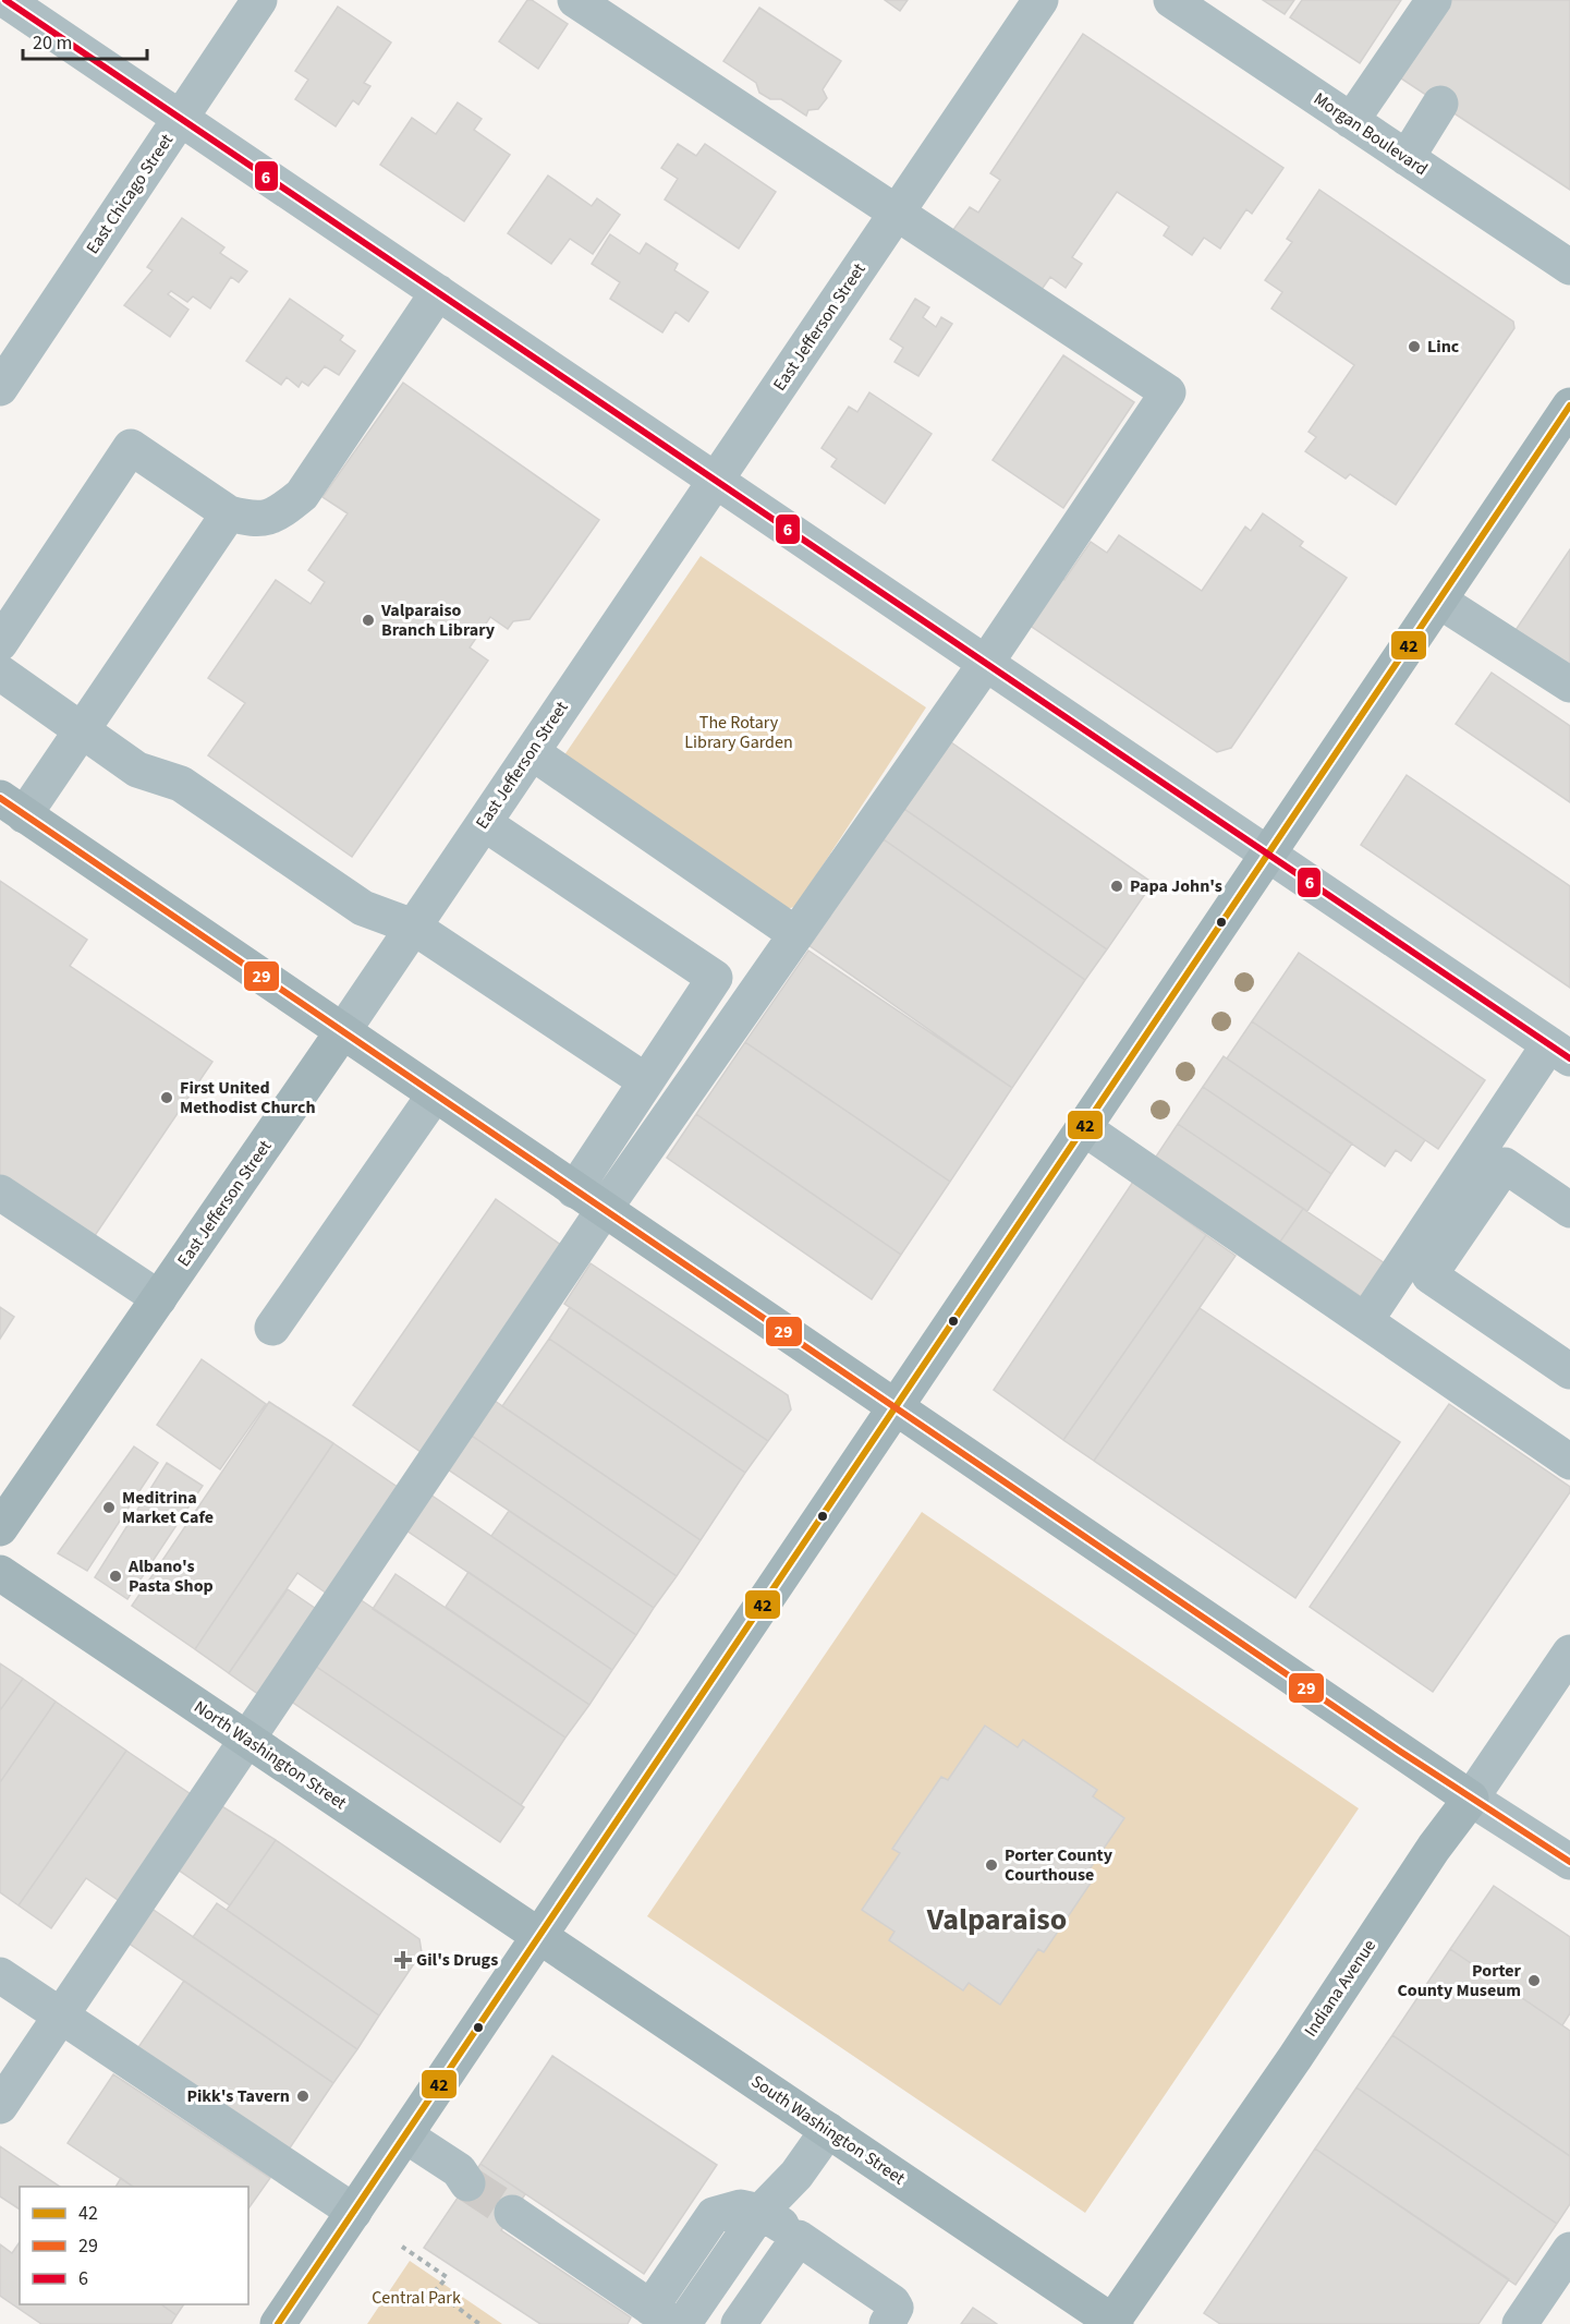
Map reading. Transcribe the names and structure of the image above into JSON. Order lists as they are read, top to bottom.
{
  "streets": {
    "main road": [
      "East Jefferson Street",
      "North Washington Street",
      "Indiana Avenue",
      "South Washington Street"
    ],
    "street": ["Morgan Boulevard", "East Chicago Street"]
  },
  "crossings": [
    ["North Washington Street", "South Washington Street"],
    ["Indiana Avenue", "South Washington Street"]
  ],
  "districts": ["Valparaiso"],
  "parks": ["The Rotary Library Garden", "Central Park"],
  "places": {
    "other": [
      "Linc",
      "Valparaiso Branch Library",
      "Papa John's",
      "First United Methodist Church",
      "Meditrina Market Cafe",
      "Albano's Pasta Shop",
      "Porter County Courthouse",
      "Porter County Museum",
      "Pikk's Tavern"
    ],
    "health": ["Gil's Drugs"]
  },
  "lines": ["transit line 6", "transit line 42", "transit line 29"],
  "legend": ["42", "29", "6"],
  "scale_bar": "20 m"
}
